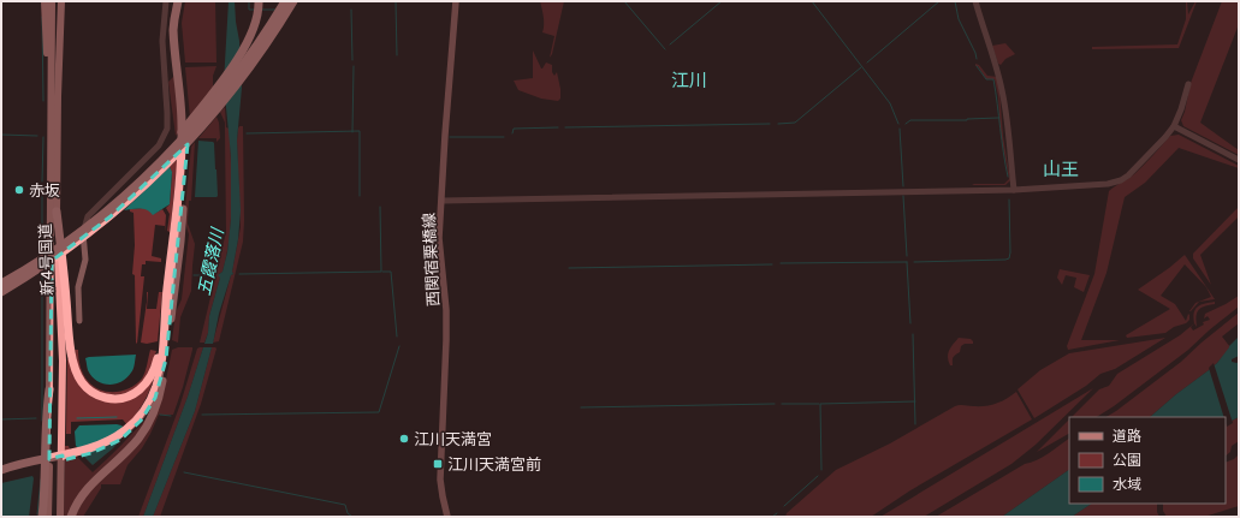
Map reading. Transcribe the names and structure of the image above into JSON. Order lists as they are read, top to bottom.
{
  "streets": {
    "highway": ["新4号国道"],
    "main road": ["西関宿栗橋線"]
  },
  "districts": ["江川", "山王"],
  "water": ["五霞落川"],
  "places": {
    "other": ["赤坂", "江川天満宮"],
    "transit": ["江川天満宮前"]
  },
  "legend": ["道路", "公園", "水域"]
}
